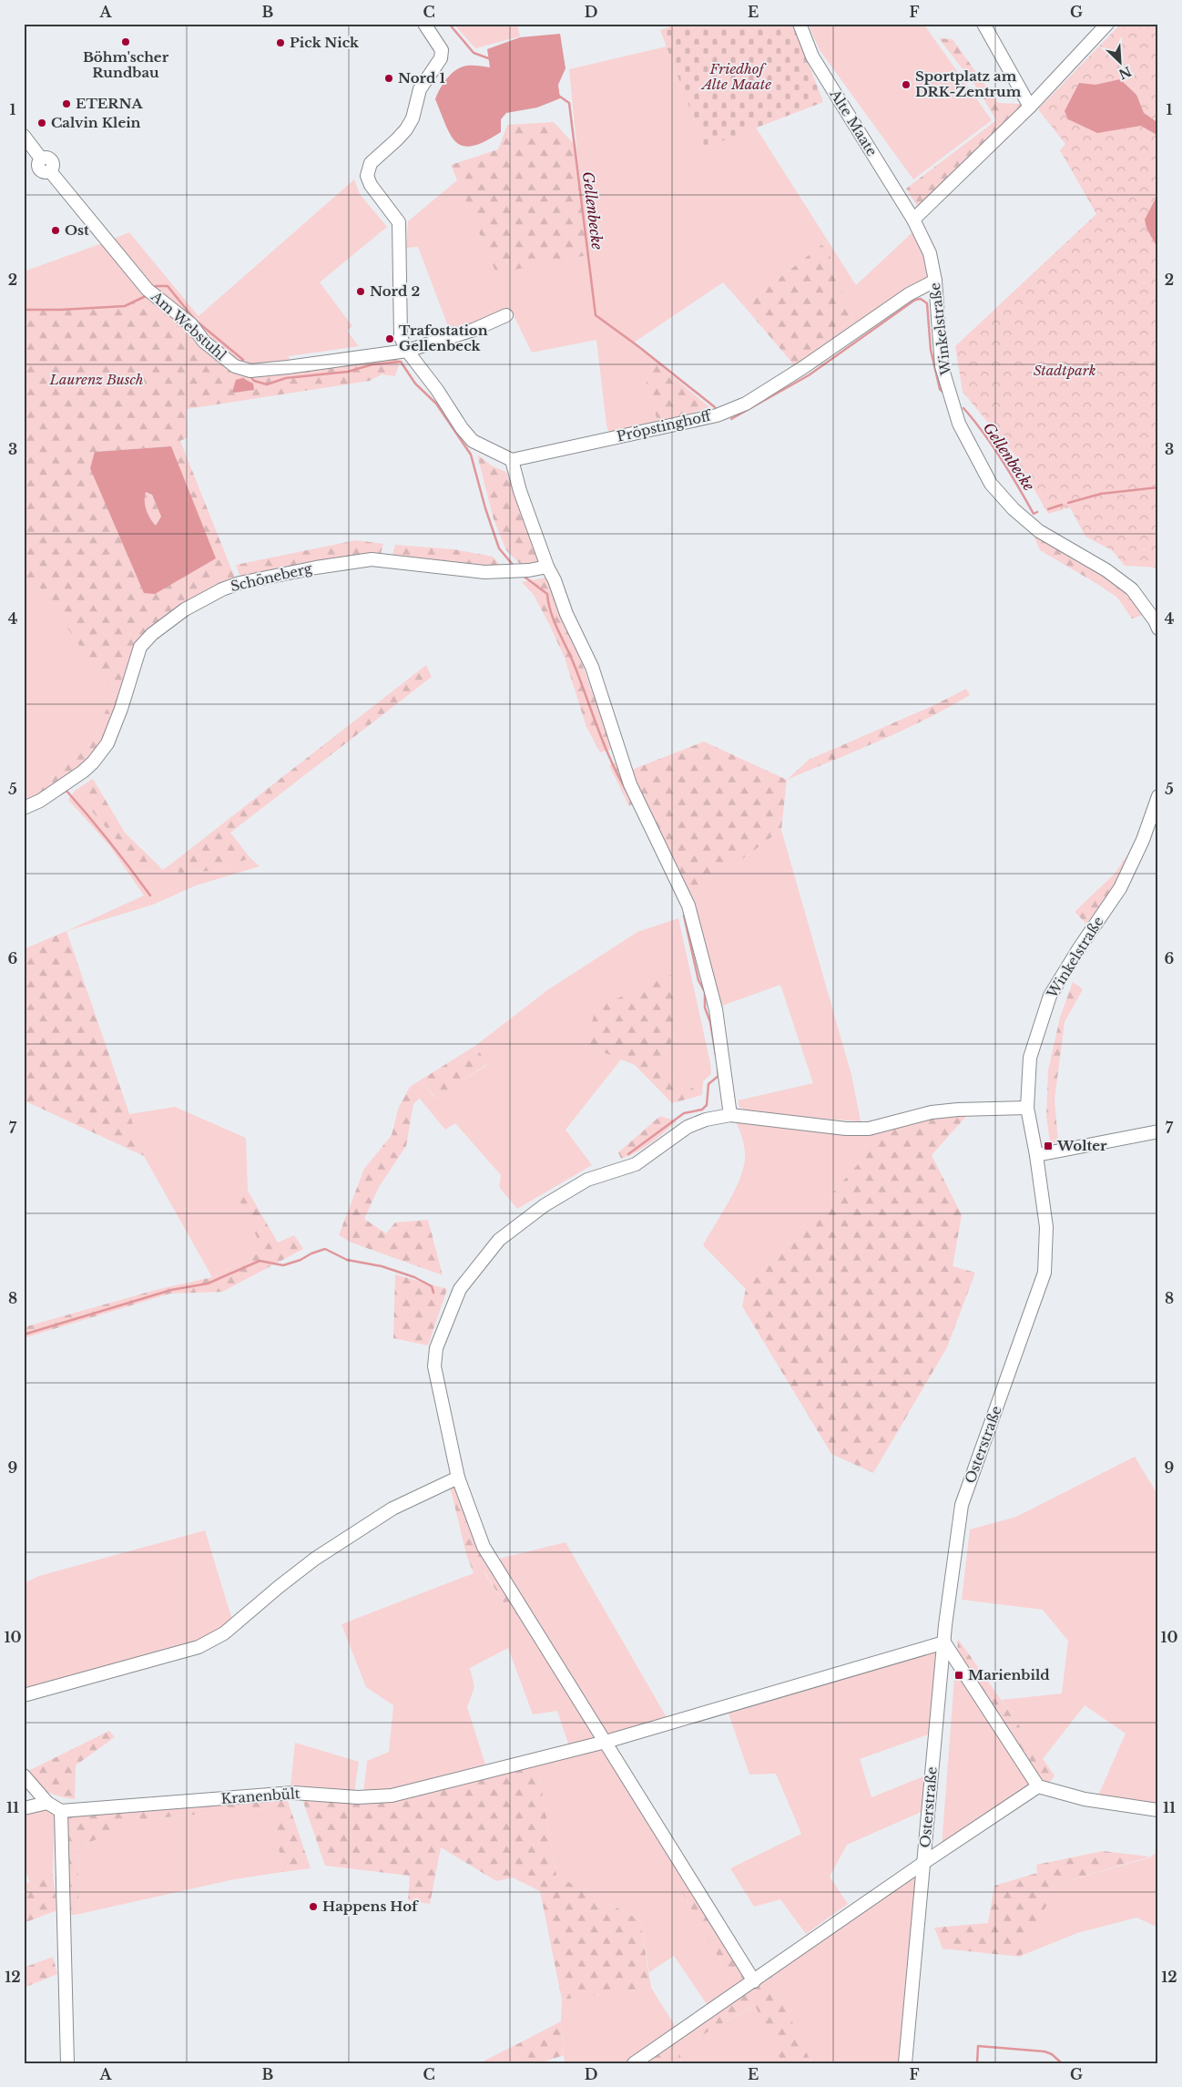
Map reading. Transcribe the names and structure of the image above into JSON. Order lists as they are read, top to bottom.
{
  "streets": {
    "street": [
      "Alte Maate",
      "Am Webstuhl",
      "Winkelstraße",
      "Pröpstinghoff",
      "Schöneberg",
      "Osterstraße",
      "Kranenbült"
    ]
  },
  "crossings": [
    ["Alte Maate", "Winkelstraße"],
    ["Winkelstraße", "Pröpstinghoff"],
    ["Winkelstraße", "Osterstraße"],
    ["Osterstraße", "Kranenbült"]
  ],
  "water": ["Gellenbecke"],
  "parks": ["Friedhof Alte Maate", "Stadtpark", "Laurenz Busch"],
  "places": {
    "other": [
      "Böhm'scher Rundbau",
      "Pick Nick",
      "Nord 1",
      "Sportplatz am DRK-Zentrum",
      "ETERNA",
      "Calvin Klein",
      "Ost",
      "Nord 2",
      "Trafostation Gellenbeck",
      "Happens Hof"
    ],
    "transit": ["Wolter", "Marienbild"]
  },
  "north": "bottom right",
  "grid": {
    "columns": [
      "A",
      "B",
      "C",
      "D",
      "E",
      "F",
      "G"
    ],
    "rows": [
      "1",
      "2",
      "3",
      "4",
      "5",
      "6",
      "7",
      "8",
      "9",
      "10",
      "11",
      "12"
    ]
  }
}
